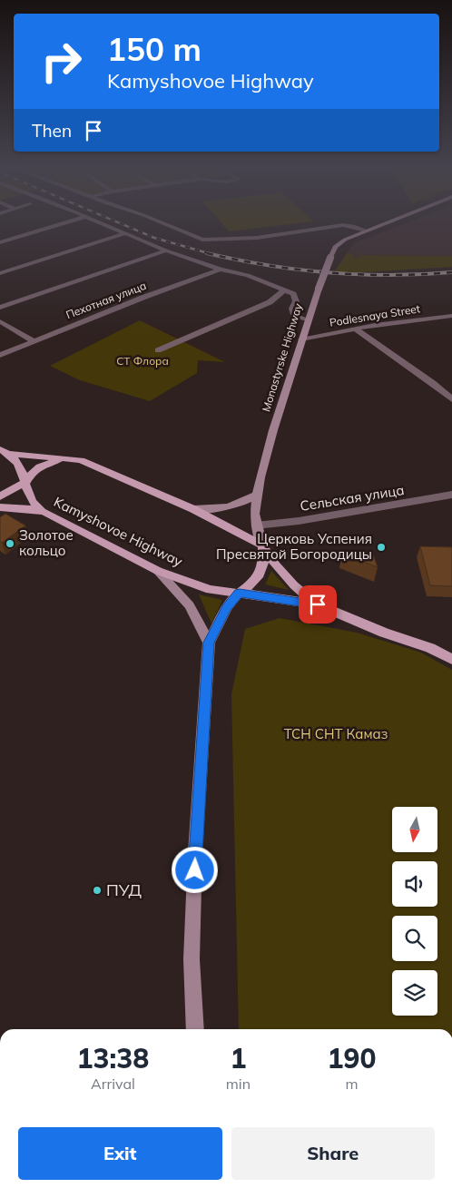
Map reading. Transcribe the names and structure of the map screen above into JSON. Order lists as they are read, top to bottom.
{
  "streets": {
    "main road": ["Monastyrske Highway", "Kamyshovoe Highway"],
    "street": ["Пехотная улица", "Podlesnaya Street", "Сельская улица"]
  },
  "crossings": [
    ["Podlesnaya Street", "Monastyrske Highway"],
    ["Monastyrske Highway", "Сельская улица"],
    ["Monastyrske Highway", "Kamyshovoe Highway"]
  ],
  "parks": ["СТ Флора", "ТСН СНТ Камаз"],
  "places": ["Золотое кольцо", "Церковь Успения Пресвятой Богородицы", "ПУД"],
  "north": "bottom",
  "page": {
    "turn": ["150 m", "Kamyshovoe Highway"],
    "then": "Then",
    "eta": [
      "13:38",
      "Arrival",
      "1",
      "min",
      "190",
      "m"
    ],
    "buttons": ["Exit", "Share"]
  }
}
